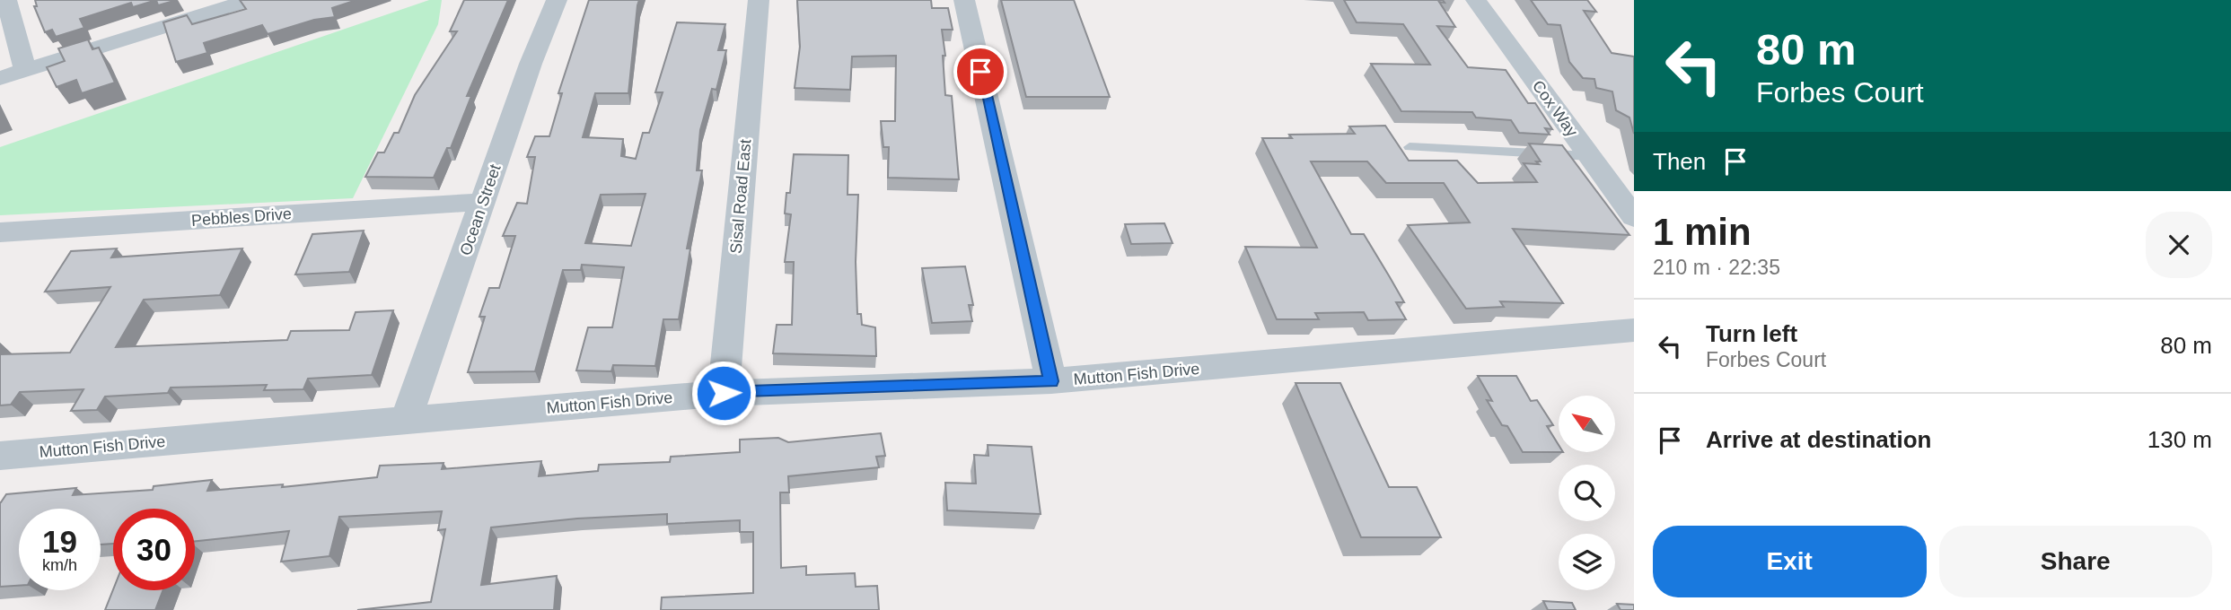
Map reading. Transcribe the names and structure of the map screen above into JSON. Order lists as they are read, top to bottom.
{
  "streets": {
    "street": [
      "Cox Way",
      "Sisal Road East",
      "Ocean Street",
      "Pebbles Drive",
      "Mutton Fish Drive"
    ]
  },
  "crossings": [
    ["Sisal Road East", "Mutton Fish Drive"],
    ["Ocean Street", "Pebbles Drive"],
    ["Ocean Street", "Mutton Fish Drive"]
  ],
  "north": "top left",
  "page": {
    "turn": ["80 m", "Forbes Court"],
    "then": "Then",
    "heading": ["1 min", "210 m · 22:35"],
    "list": [
      {
        "name": "Turn left",
        "note": "Forbes Court",
        "value": "80 m"
      },
      {
        "name": "Arrive at destination",
        "value": "130 m"
      }
    ],
    "speed": "19 km/h",
    "limit": "30",
    "buttons": ["Exit", "Share"]
  }
}
